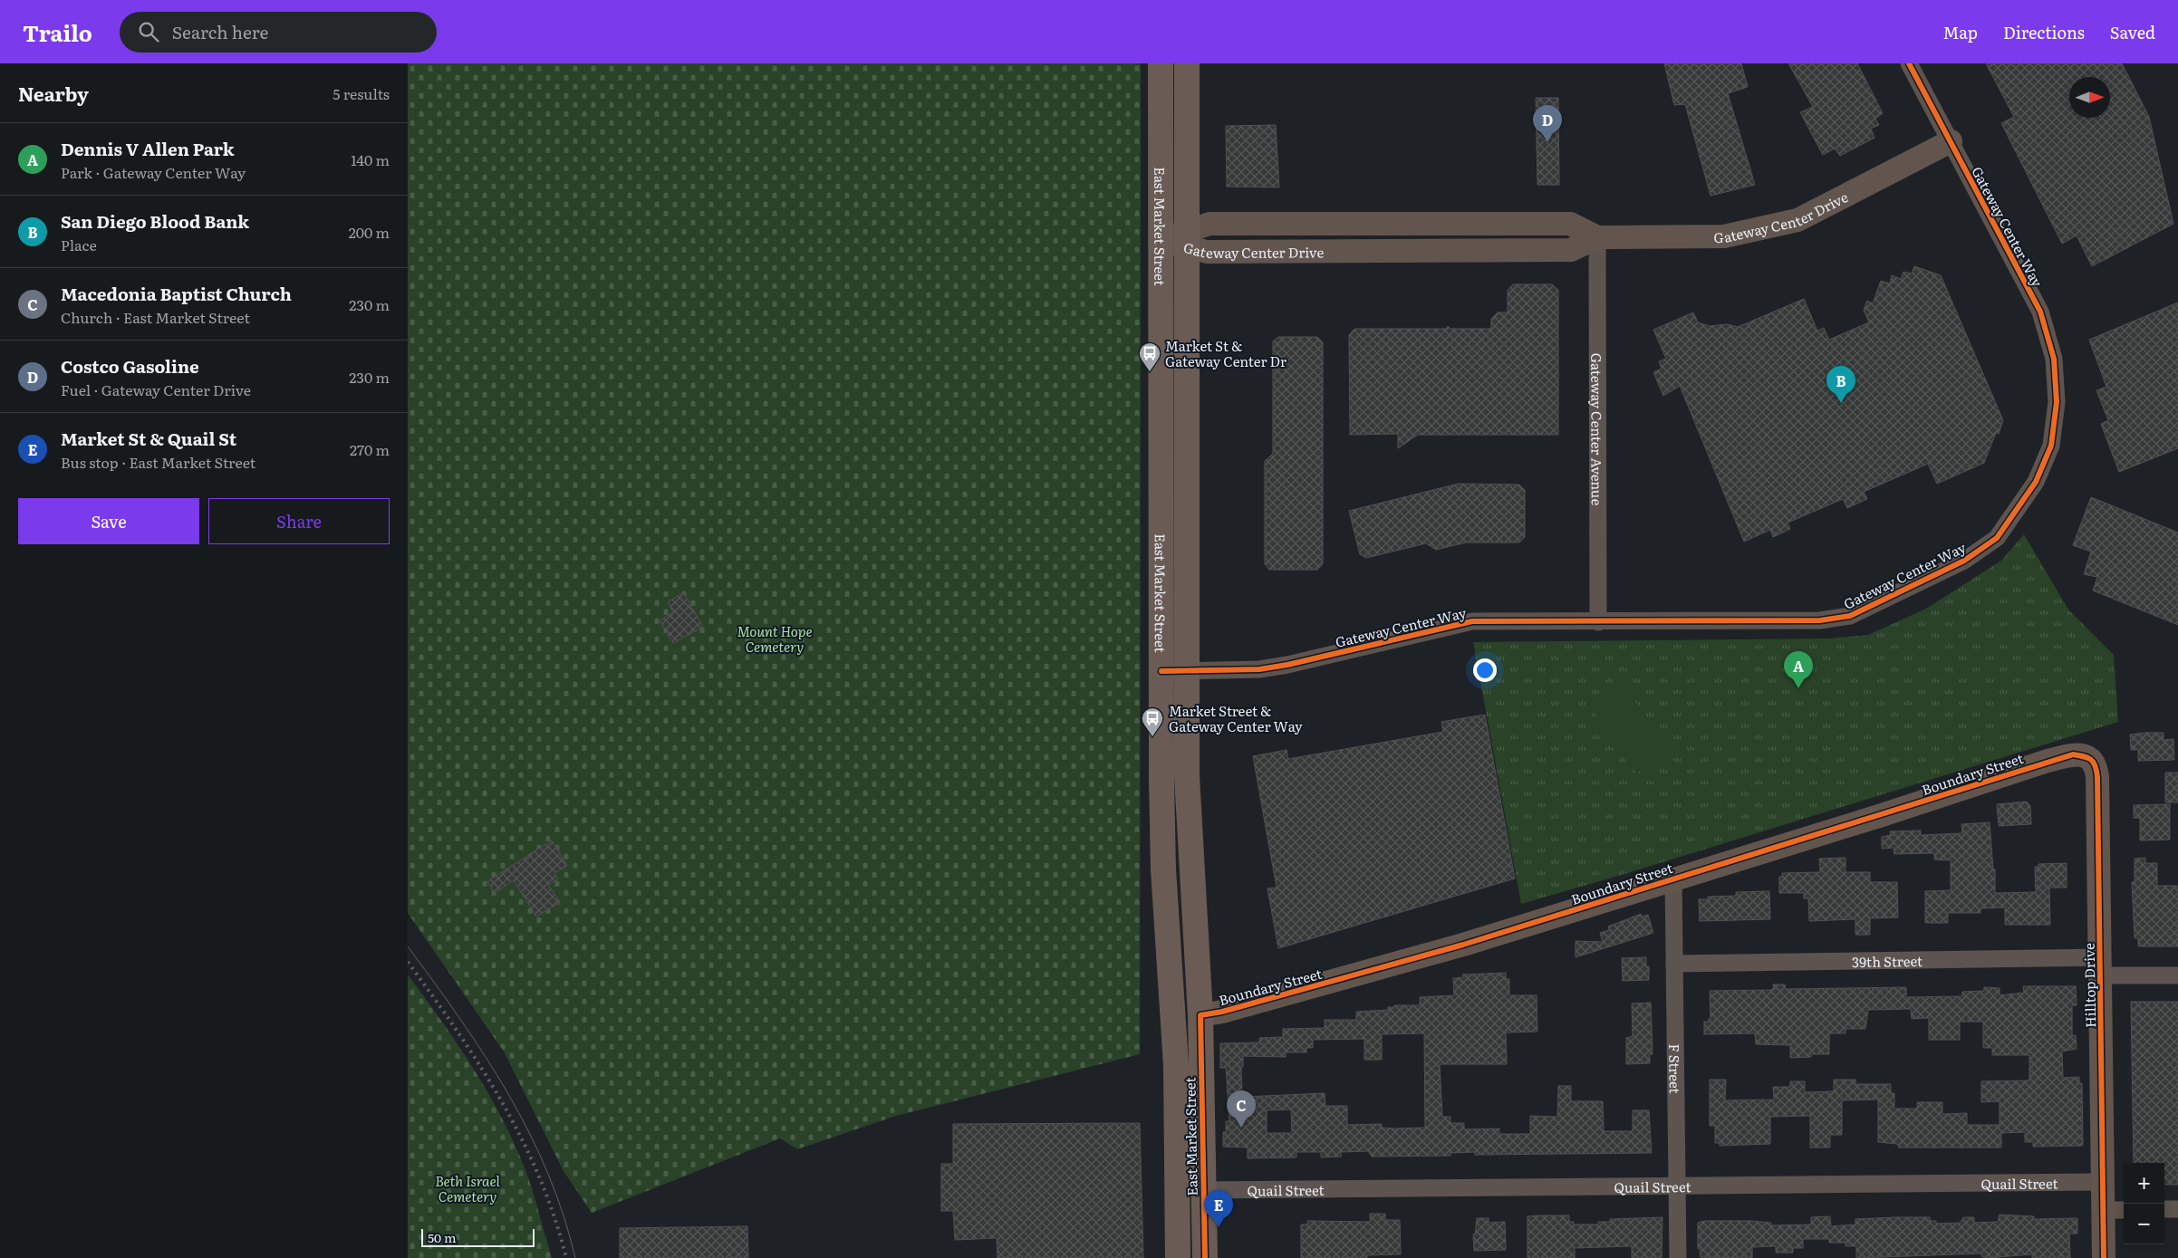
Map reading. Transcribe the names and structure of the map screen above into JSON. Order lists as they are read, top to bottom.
{
  "streets": {
    "main road": ["East Market Street"],
    "street": [
      "Gateway Center Drive",
      "Gateway Center Way",
      "Gateway Center Avenue",
      "Boundary Street",
      "39th Street",
      "Hilltop Drive",
      "F Street",
      "Quail Street"
    ]
  },
  "crossings": [
    ["Gateway Center Drive", "East Market Street"],
    ["Gateway Center Drive", "Gateway Center Way"],
    ["Gateway Center Drive", "Gateway Center Avenue"],
    ["East Market Street", "Gateway Center Way"],
    ["East Market Street", "Boundary Street"],
    ["East Market Street", "Quail Street"],
    ["Gateway Center Way", "Gateway Center Avenue"],
    ["Boundary Street", "Hilltop Drive"],
    ["Boundary Street", "F Street"],
    ["39th Street", "Hilltop Drive"],
    ["39th Street", "F Street"],
    ["Hilltop Drive", "Quail Street"],
    ["F Street", "Quail Street"]
  ],
  "parks": ["Mount Hope Cemetery", "Beth Israel Cemetery"],
  "places": {
    "bus stop": ["Market St & Gateway Center Dr", "Market Street & Gateway Center Way"]
  },
  "scale_bar": "50 m",
  "north": "right",
  "page": {
    "header": "Trailo",
    "search": "Search here",
    "nav": ["Map", "Directions", "Saved"],
    "heading": ["Nearby", "5 results"],
    "pins": [
      "D",
      "B",
      "A",
      "C",
      "E"
    ],
    "list": [
      {
        "mark": "A",
        "name": "Dennis V Allen Park",
        "note": "Park · Gateway Center Way",
        "value": "140 m"
      },
      {
        "mark": "B",
        "name": "San Diego Blood Bank",
        "note": "Place",
        "value": "200 m"
      },
      {
        "mark": "C",
        "name": "Macedonia Baptist Church",
        "note": "Church · East Market Street",
        "value": "230 m"
      },
      {
        "mark": "D",
        "name": "Costco Gasoline",
        "note": "Fuel · Gateway Center Drive",
        "value": "230 m"
      },
      {
        "mark": "E",
        "name": "Market St & Quail St",
        "note": "Bus stop · East Market Street",
        "value": "270 m"
      }
    ],
    "buttons": ["Save", "Share"],
    "map_buttons": ["+", "−"],
    "scale": "50 m"
  }
}
